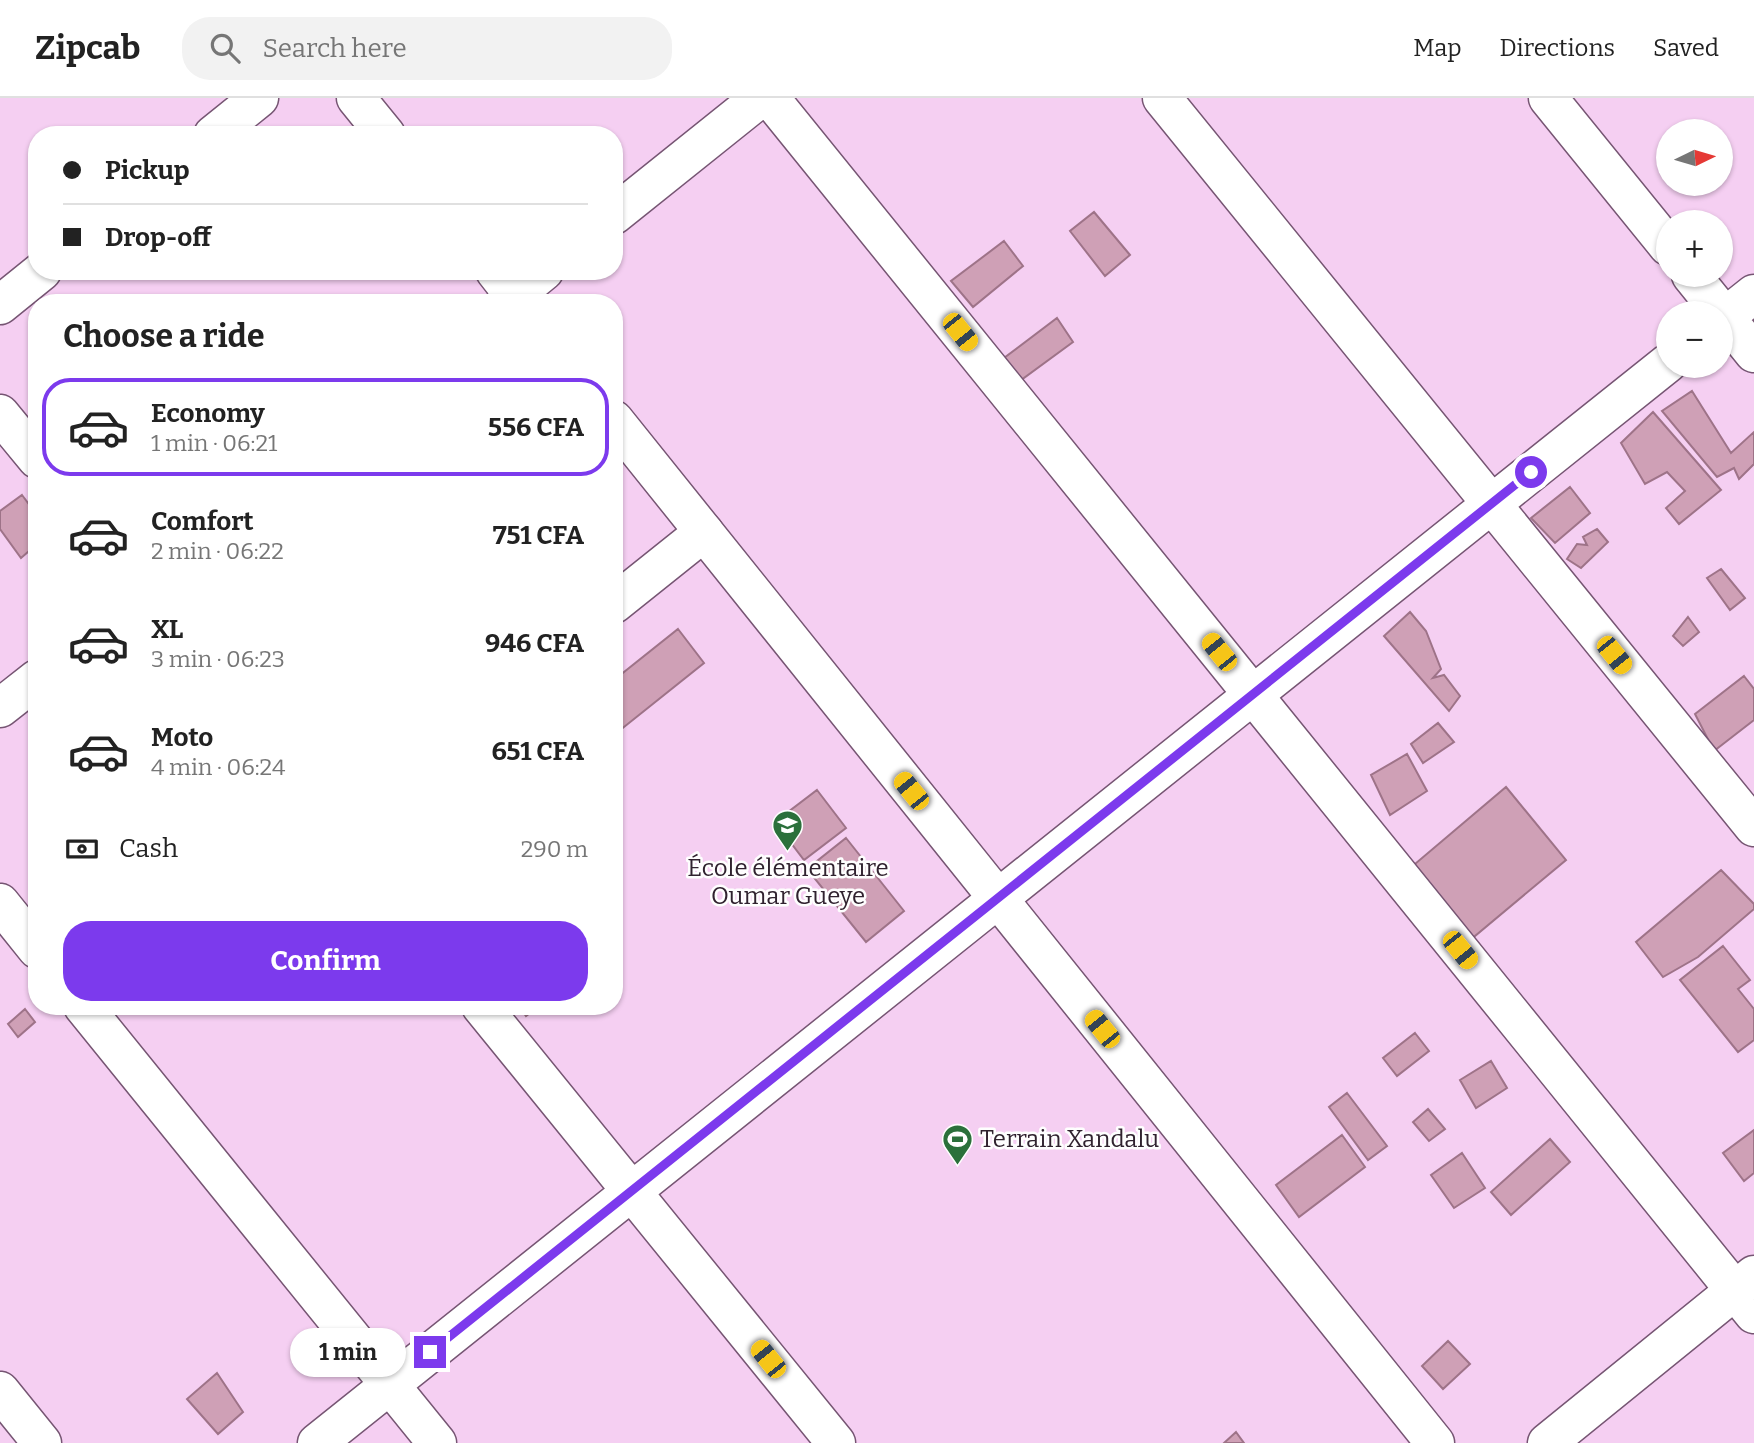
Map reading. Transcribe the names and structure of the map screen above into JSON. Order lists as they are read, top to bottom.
{
  "places": {
    "school or university": ["École élémentaire Oumar Gueye"],
    "sports": ["Terrain Xandalu"]
  },
  "north": "right",
  "page": {
    "header": "Zipcab",
    "search": "Search here",
    "nav": ["Map", "Directions", "Saved"],
    "map_buttons": ["+", "−"],
    "banner": ["Pickup", "Drop-off"],
    "heading": "Choose a ride",
    "list": [
      {
        "name": "Economy",
        "note": "1 min · 06:21",
        "value": "556 CFA"
      },
      {
        "name": "Comfort",
        "note": "2 min · 06:22",
        "value": "751 CFA"
      },
      {
        "name": "XL",
        "note": "3 min · 06:23",
        "value": "946 CFA"
      },
      {
        "name": "Moto",
        "note": "4 min · 06:24",
        "value": "651 CFA"
      }
    ],
    "pay": ["Cash", "290 m"],
    "buttons": "Confirm",
    "bubble": "1 min"
  }
}
